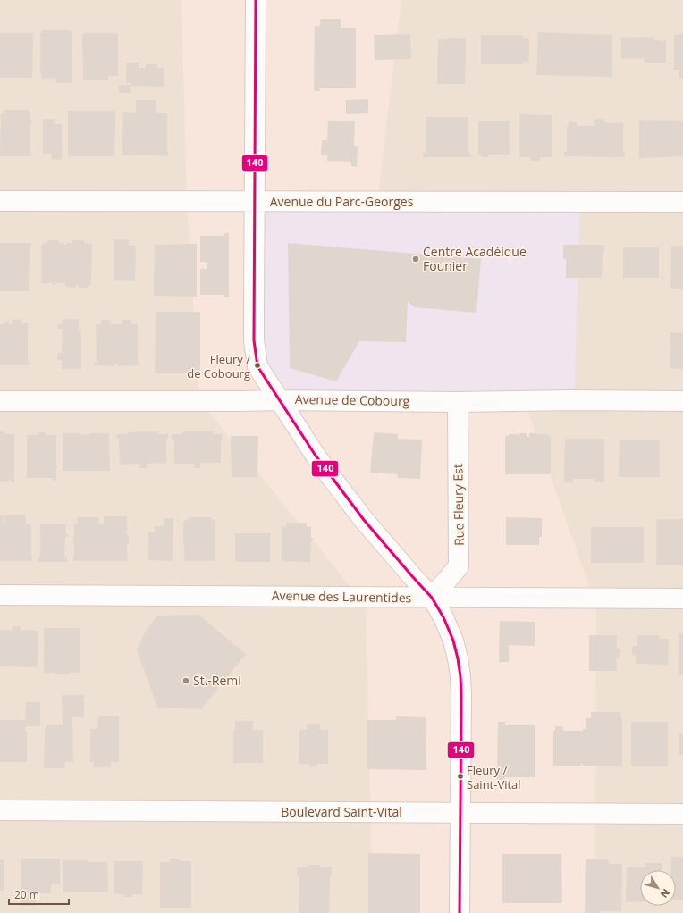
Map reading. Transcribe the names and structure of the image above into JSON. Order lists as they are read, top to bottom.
{
  "streets": {
    "street": [
      "Avenue du Parc-Georges",
      "Avenue de Cobourg",
      "Rue Fleury Est",
      "Avenue des Laurentides",
      "Boulevard Saint-Vital"
    ]
  },
  "crossings": [
    ["Avenue de Cobourg", "Rue Fleury Est"],
    ["Rue Fleury Est", "Avenue des Laurentides"]
  ],
  "places": [
    "Centre Acadéique Founier",
    "Fleury / de Cobourg",
    "St.-Remi",
    "Fleury / Saint-Vital"
  ],
  "lines": ["transit line 140"],
  "scale_bar": "20 m",
  "north": "bottom right"
}
